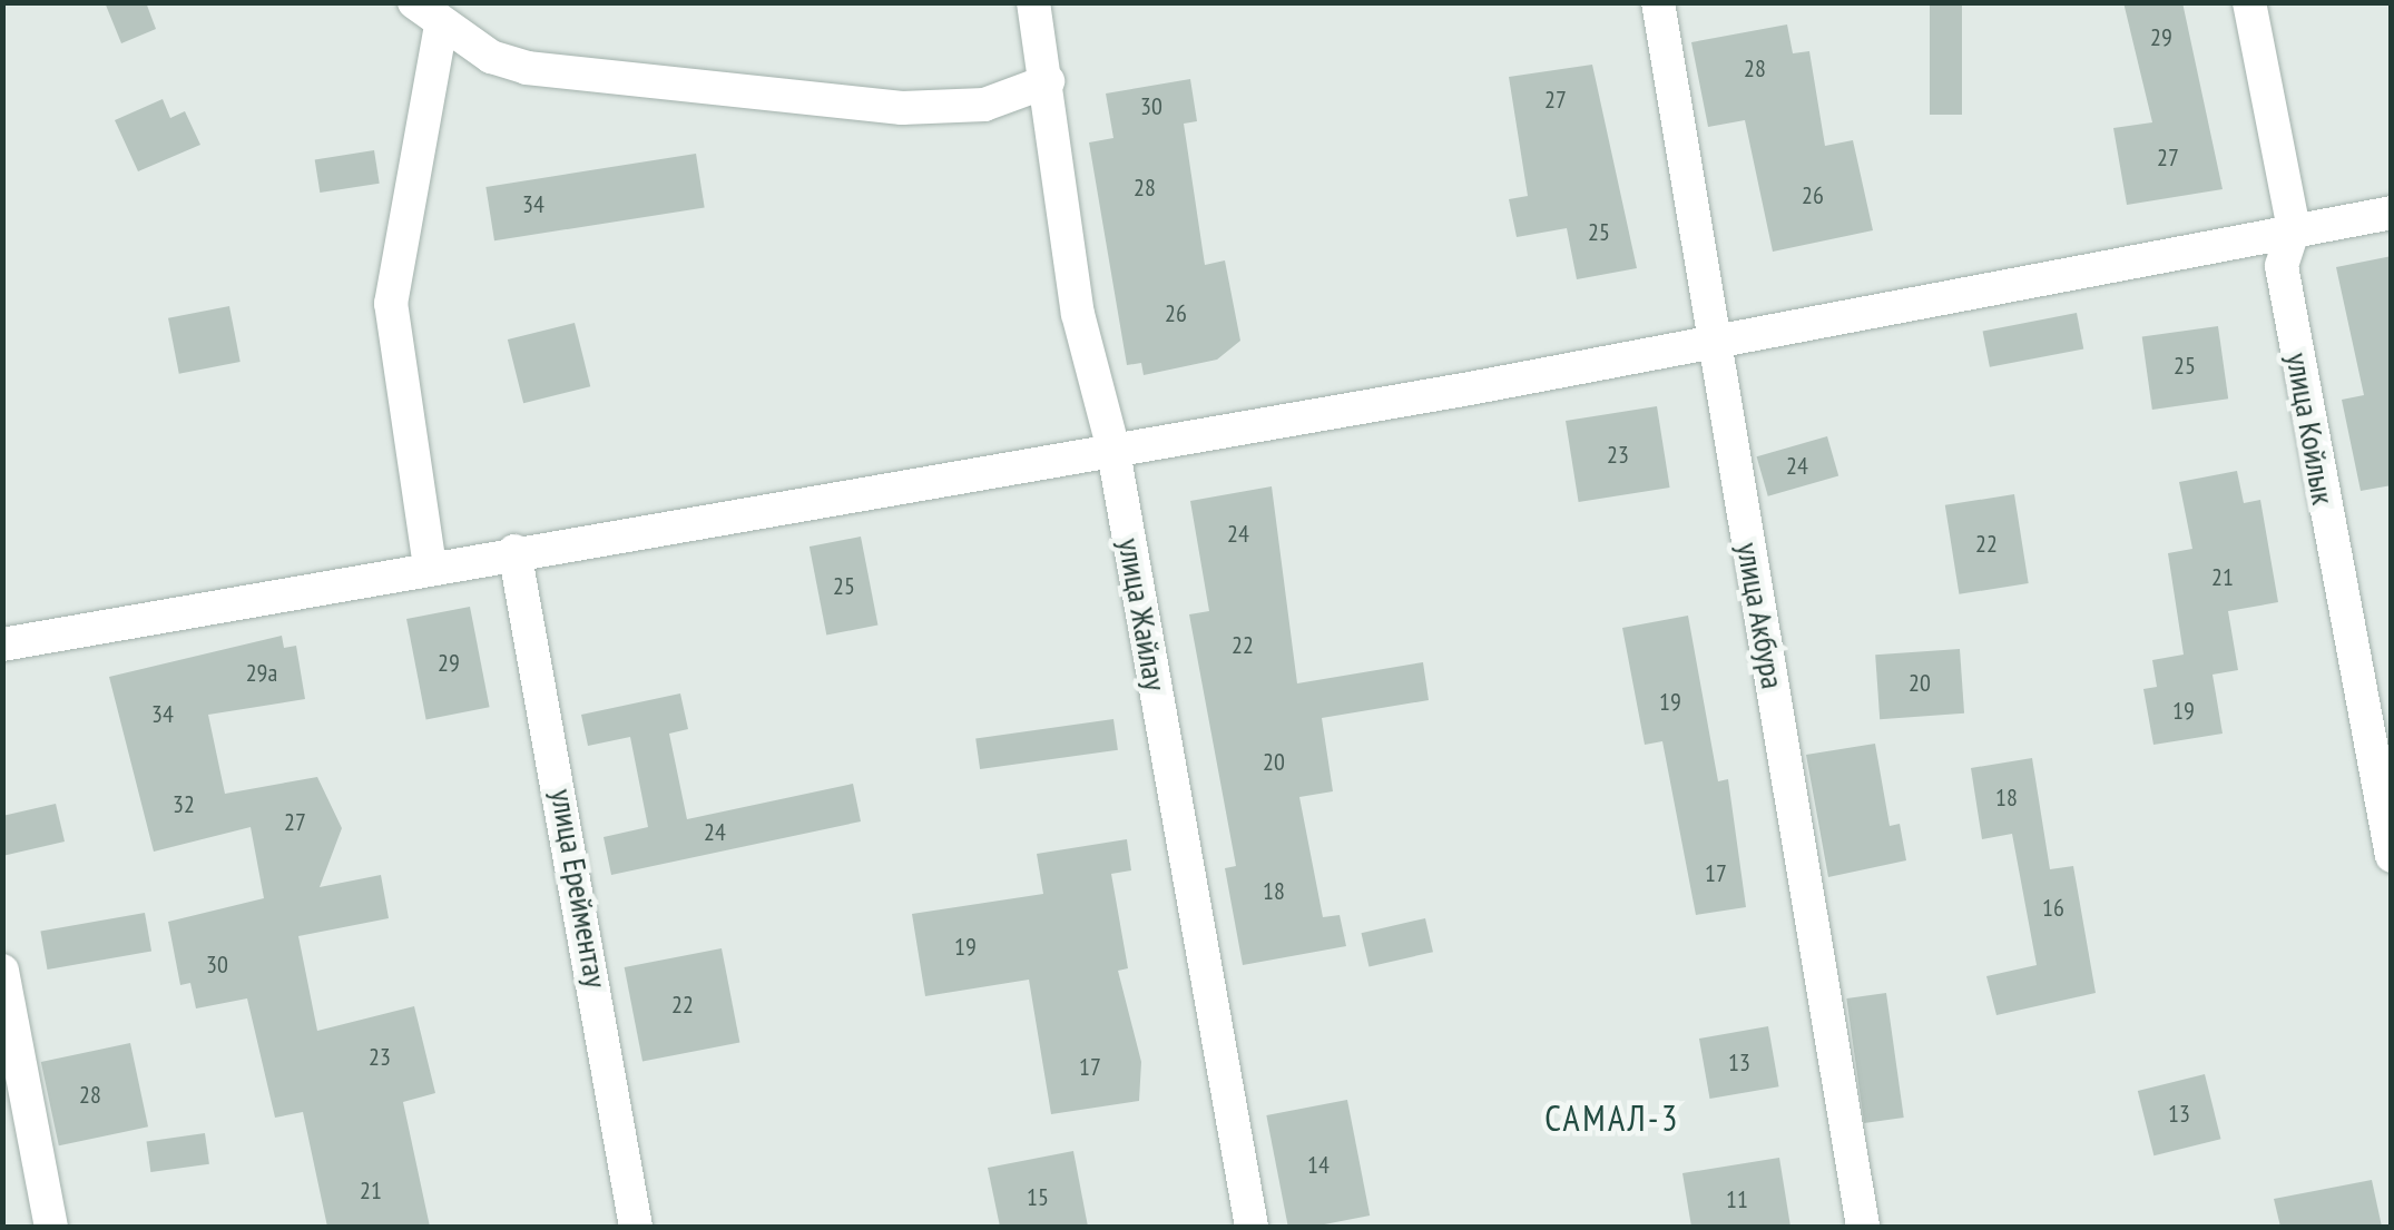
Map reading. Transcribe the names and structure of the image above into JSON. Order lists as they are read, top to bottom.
{
  "streets": {
    "street": [
      "улица Койлык",
      "улица Жайлау",
      "улица Акбура",
      "улица Ерейментау"
    ]
  },
  "districts": ["САМАЛ-3"],
  "house_numbers": [
    "29",
    "28",
    "27",
    "30",
    "27",
    "28",
    "26",
    "34",
    "25",
    "26",
    "25",
    "23",
    "24",
    "24",
    "22",
    "21",
    "25",
    "22",
    "29",
    "29а",
    "20",
    "19",
    "19",
    "34",
    "20",
    "18",
    "32",
    "27",
    "24",
    "17",
    "18",
    "16",
    "19",
    "30",
    "22",
    "23",
    "13",
    "17",
    "28",
    "13",
    "14",
    "21",
    "15",
    "11"
  ]
}
